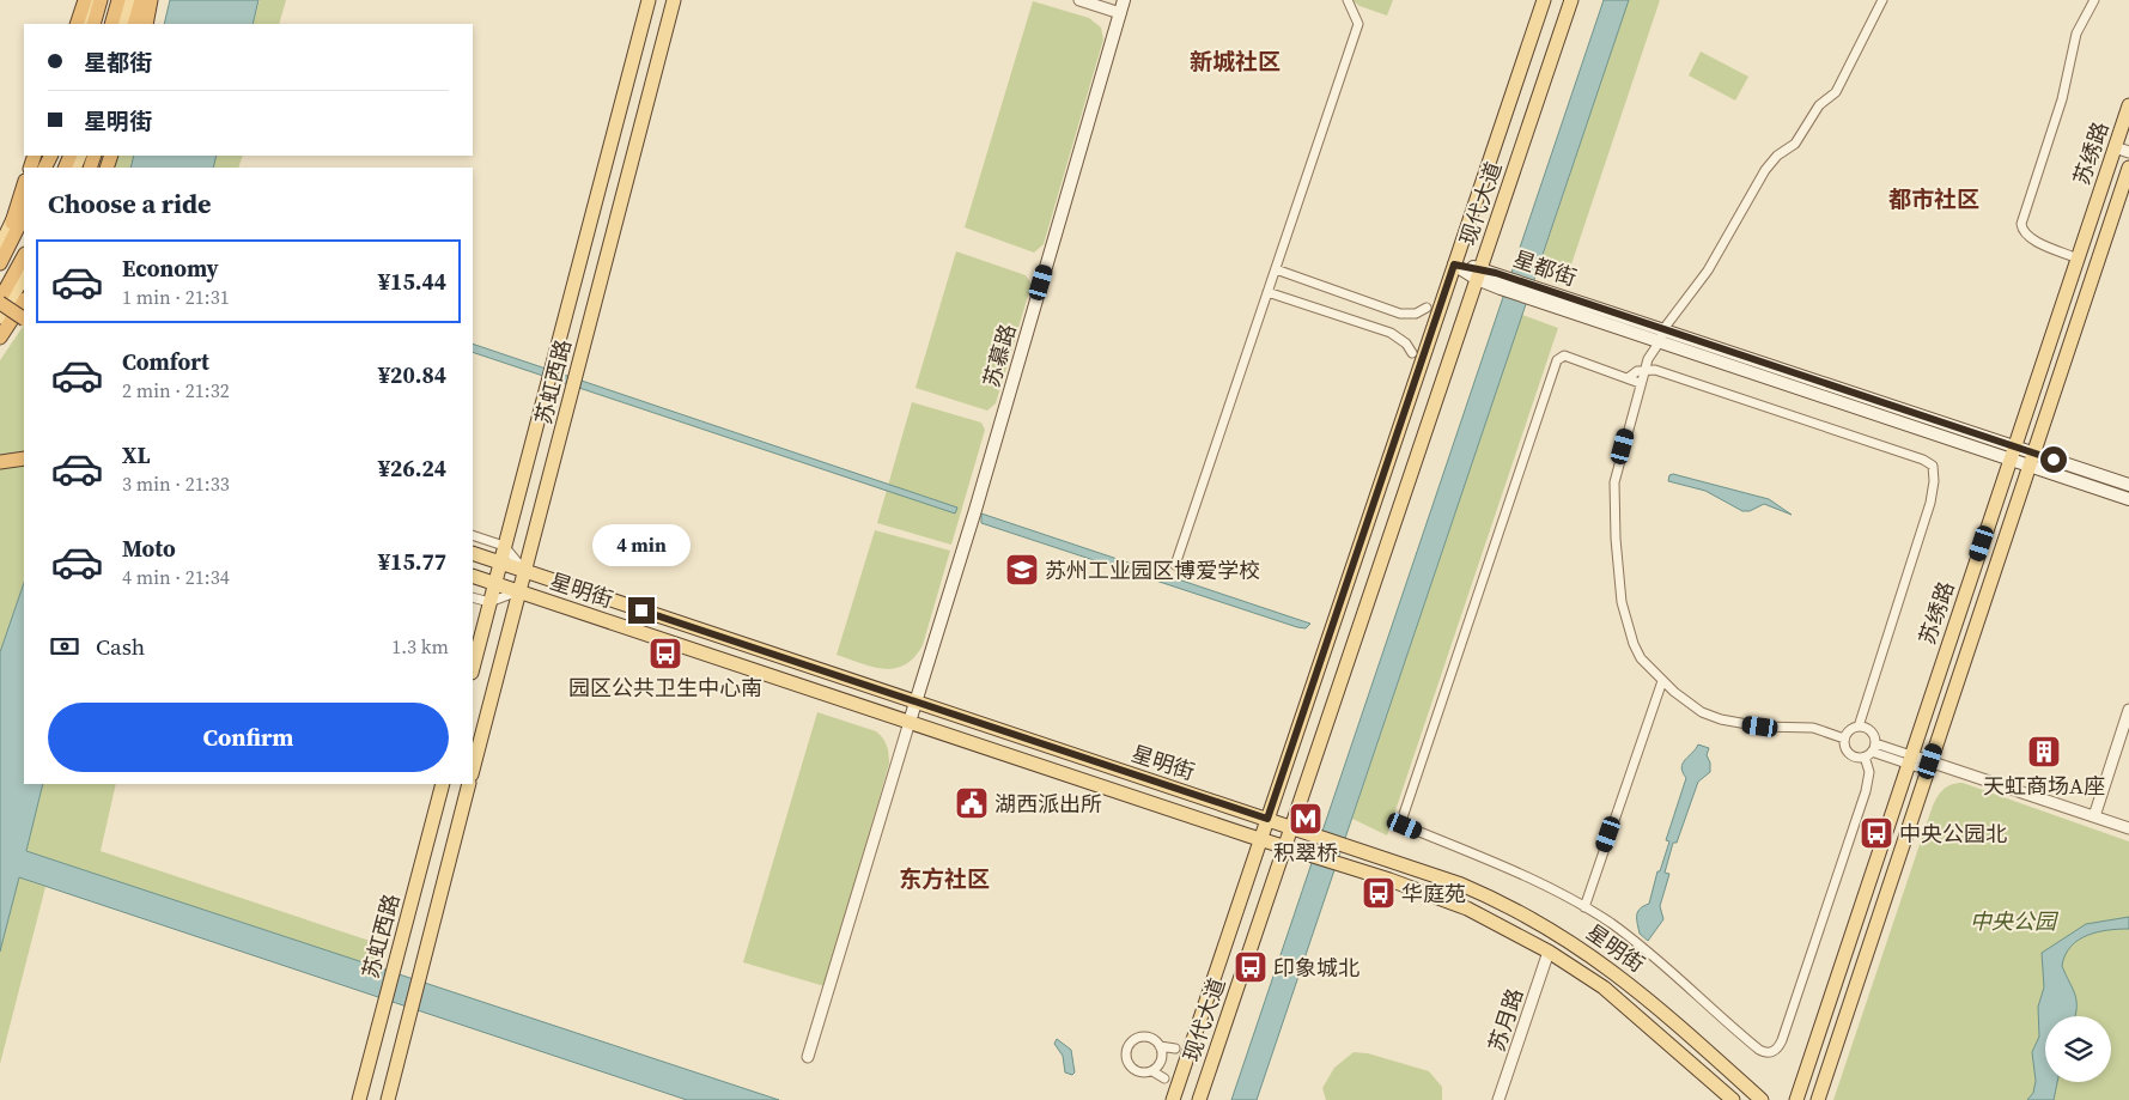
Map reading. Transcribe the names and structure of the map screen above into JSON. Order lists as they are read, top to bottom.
{
  "streets": {
    "main road": [
      "苏绣路",
      "现代大道",
      "星都街",
      "苏慕路",
      "苏虹西路",
      "星明街"
    ],
    "street": ["苏月路"]
  },
  "crossings": [
    ["苏绣路", "星都街"],
    ["现代大道", "星都街"],
    ["现代大道", "星明街"],
    ["苏慕路", "星明街"],
    ["苏虹西路", "星明街"],
    ["星明街", "苏月路"]
  ],
  "districts": ["新城社区", "都市社区", "东方社区"],
  "parks": ["中央公园"],
  "places": {
    "school or university": ["苏州工业园区博爱学校"],
    "bus stop": [
      "园区公共卫生中心南",
      "中央公园北",
      "华庭苑",
      "印象城北"
    ],
    "building": ["天虹商场A座"],
    "public building": ["湖西派出所"],
    "metro station": ["积翠桥"]
  },
  "page": {
    "banner": ["星都街", "星明街"],
    "heading": "Choose a ride",
    "list": [
      {
        "name": "Economy",
        "note": "1 min · 21:31",
        "value": "¥15.44"
      },
      {
        "name": "Comfort",
        "note": "2 min · 21:32",
        "value": "¥20.84"
      },
      {
        "name": "XL",
        "note": "3 min · 21:33",
        "value": "¥26.24"
      },
      {
        "name": "Moto",
        "note": "4 min · 21:34",
        "value": "¥15.77"
      }
    ],
    "bubble": "4 min",
    "pay": ["Cash", "1.3 km"],
    "buttons": "Confirm"
  }
}
